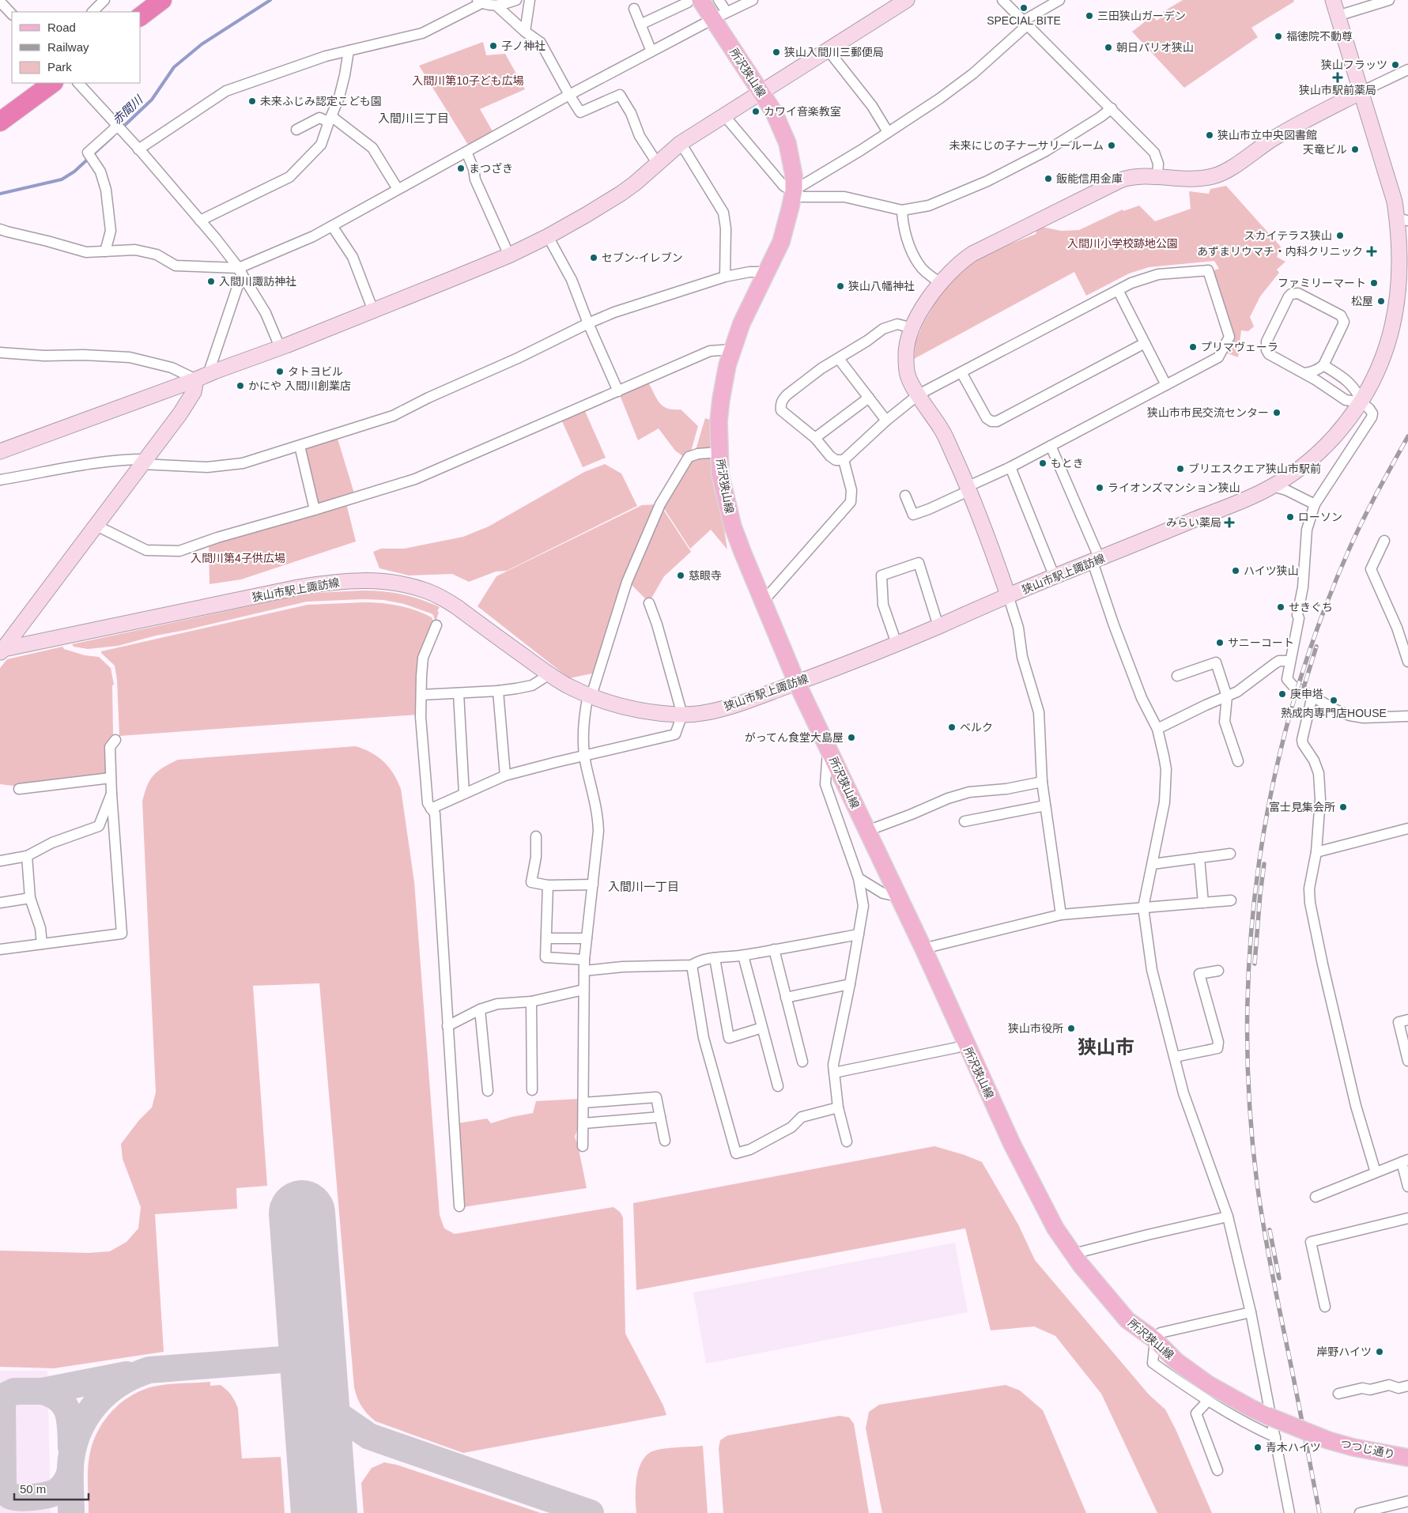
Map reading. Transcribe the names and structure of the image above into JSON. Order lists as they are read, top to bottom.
{
  "streets": {
    "main road": ["所沢狭山線", "つつじ通り"],
    "street": ["狭山市駅上諏訪線"]
  },
  "crossings": [
    ["所沢狭山線", "狭山市駅上諏訪線"],
    ["所沢狭山線", "つつじ通り"]
  ],
  "districts": ["入間川三丁目", "入間川一丁目", "狭山市"],
  "water": ["赤間川"],
  "parks": ["入間川第10子ども広場", "入間川小学校跡地公園", "入間川第4子供広場"],
  "places": {
    "other": [
      "SPECIAL BITE",
      "三田狭山ガーデン",
      "福徳院不動尊",
      "子ノ神社",
      "朝日パリオ狭山",
      "狭山入間川三郵便局",
      "狭山フラッツ",
      "未来ふじみ認定こども園",
      "カワイ音楽教室",
      "狭山市立中央図書館",
      "未来にじの子ナーサリールーム",
      "天竜ビル",
      "まつざき",
      "飯能信用金庫",
      "スカイテラス狭山",
      "セブン-イレブン",
      "入間川諏訪神社",
      "ファミリーマート",
      "狭山八幡神社",
      "松屋",
      "プリマヴェーラ",
      "タトヨビル",
      "かにや 入間川創業店",
      "狭山市市民交流センター",
      "もとき",
      "ブリエスクエア狭山市駅前",
      "ライオンズマンション狭山",
      "ローソン",
      "ハイツ狭山",
      "慈眼寺",
      "せきぐち",
      "サニーコート",
      "庚申塔",
      "熟成肉専門店HOUSE",
      "ベルク",
      "がってん食堂大島屋",
      "富士見集会所",
      "狭山市役所",
      "岸野ハイツ",
      "青木ハイツ"
    ],
    "health": ["狭山市駅前薬局", "あずまリウマチ・内科クリニック", "みらい薬局"]
  },
  "legend": ["Road", "Railway", "Park"],
  "scale_bar": "50 m"
}
